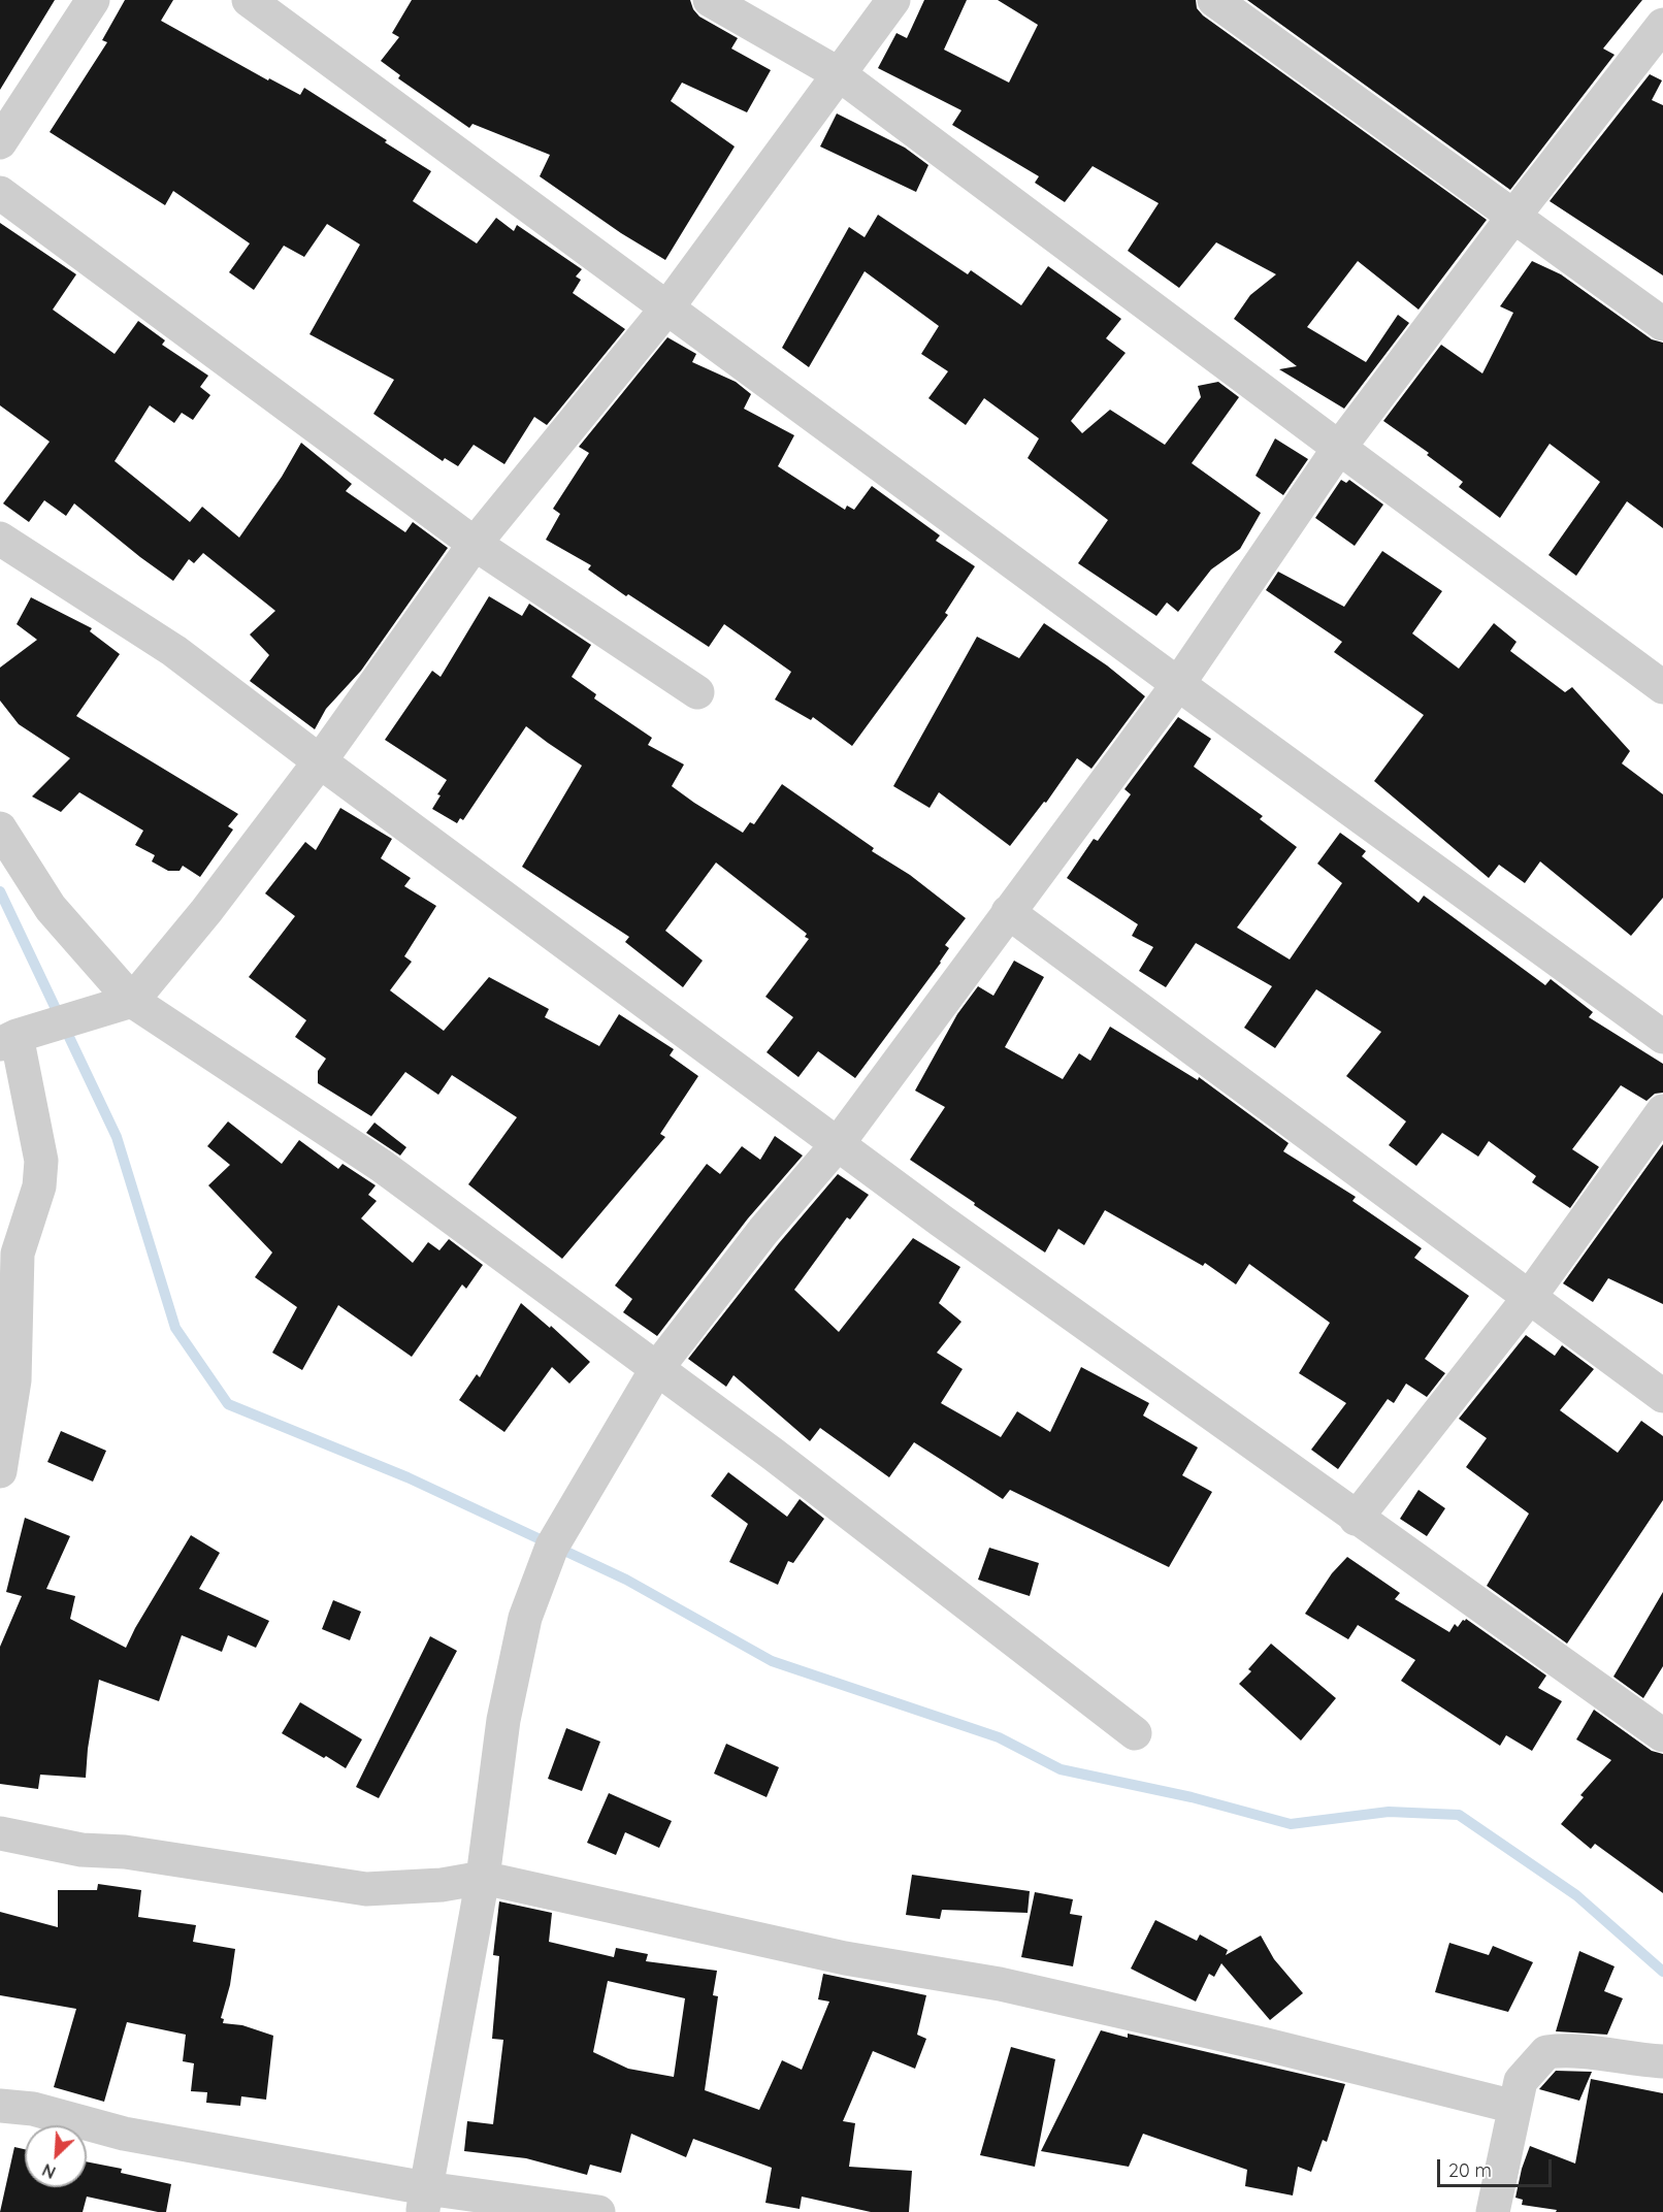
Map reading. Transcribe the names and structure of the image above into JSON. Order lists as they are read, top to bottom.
{
  "scale_bar": "20 m",
  "north": "bottom left"
}
